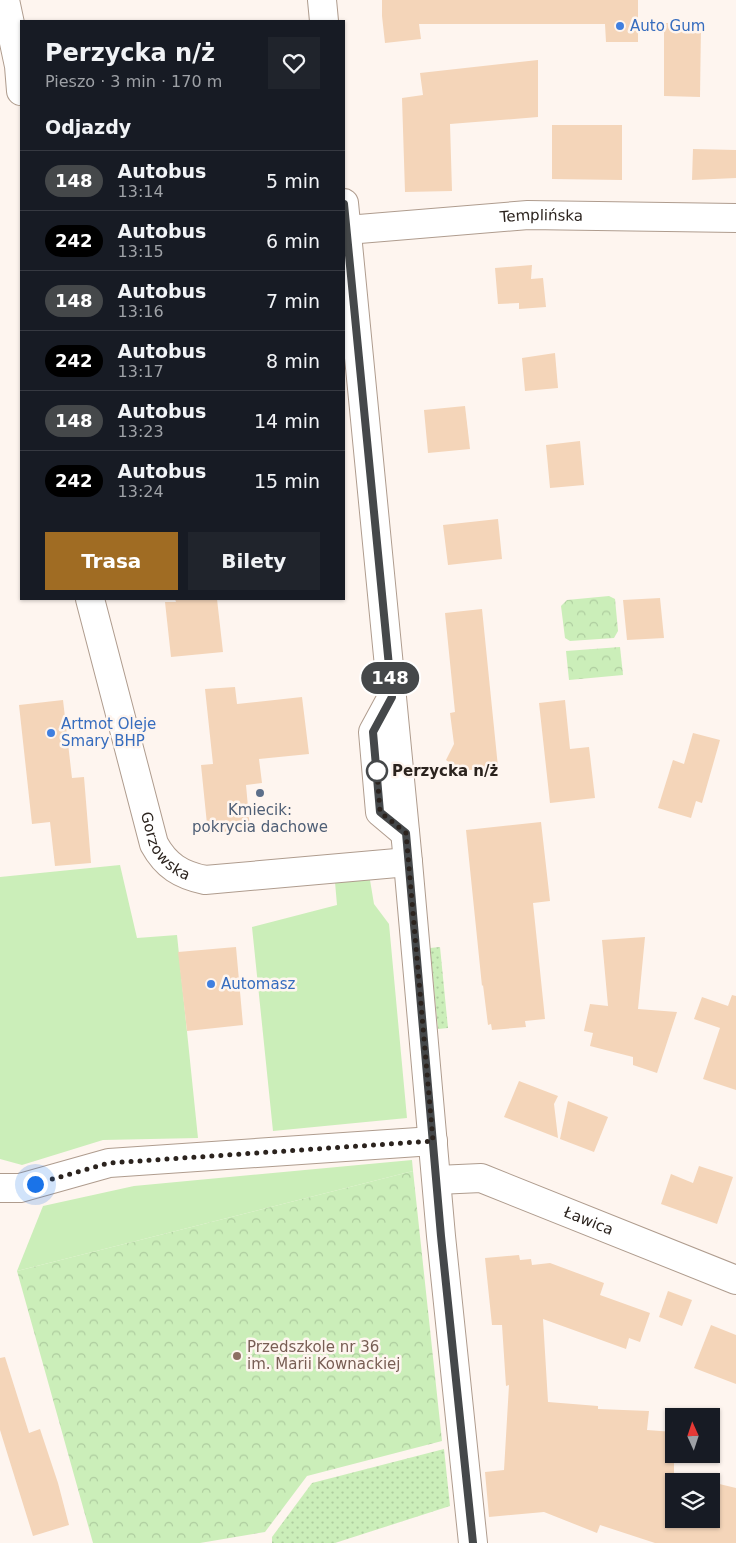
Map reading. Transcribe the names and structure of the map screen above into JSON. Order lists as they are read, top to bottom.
{
  "streets": {
    "street": ["Templińska", "Gorzowska", "Ławica"]
  },
  "places": [
    "Auto Gum",
    "Artmot Oleje Smary BHP",
    "Perzycka n/ż",
    "Kmiecik: pokrycia dachowe",
    "Automasz",
    "Przedszkole nr 36 im. Marii Kownackiej"
  ],
  "lines": ["bus line 148"],
  "north": "top",
  "page": {
    "on_map": "148",
    "heading": [
      ["Perzycka n/ż", "Pieszo · 3 min · 170 m"],
      "Odjazdy"
    ],
    "list": [
      {
        "mark": "148",
        "name": "Autobus",
        "note": "13:14",
        "value": "5 min"
      },
      {
        "mark": "242",
        "name": "Autobus",
        "note": "13:15",
        "value": "6 min"
      },
      {
        "mark": "148",
        "name": "Autobus",
        "note": "13:16",
        "value": "7 min"
      },
      {
        "mark": "242",
        "name": "Autobus",
        "note": "13:17",
        "value": "8 min"
      },
      {
        "mark": "148",
        "name": "Autobus",
        "note": "13:23",
        "value": "14 min"
      },
      {
        "mark": "242",
        "name": "Autobus",
        "note": "13:24",
        "value": "15 min"
      }
    ],
    "buttons": ["Trasa", "Bilety"]
  }
}
